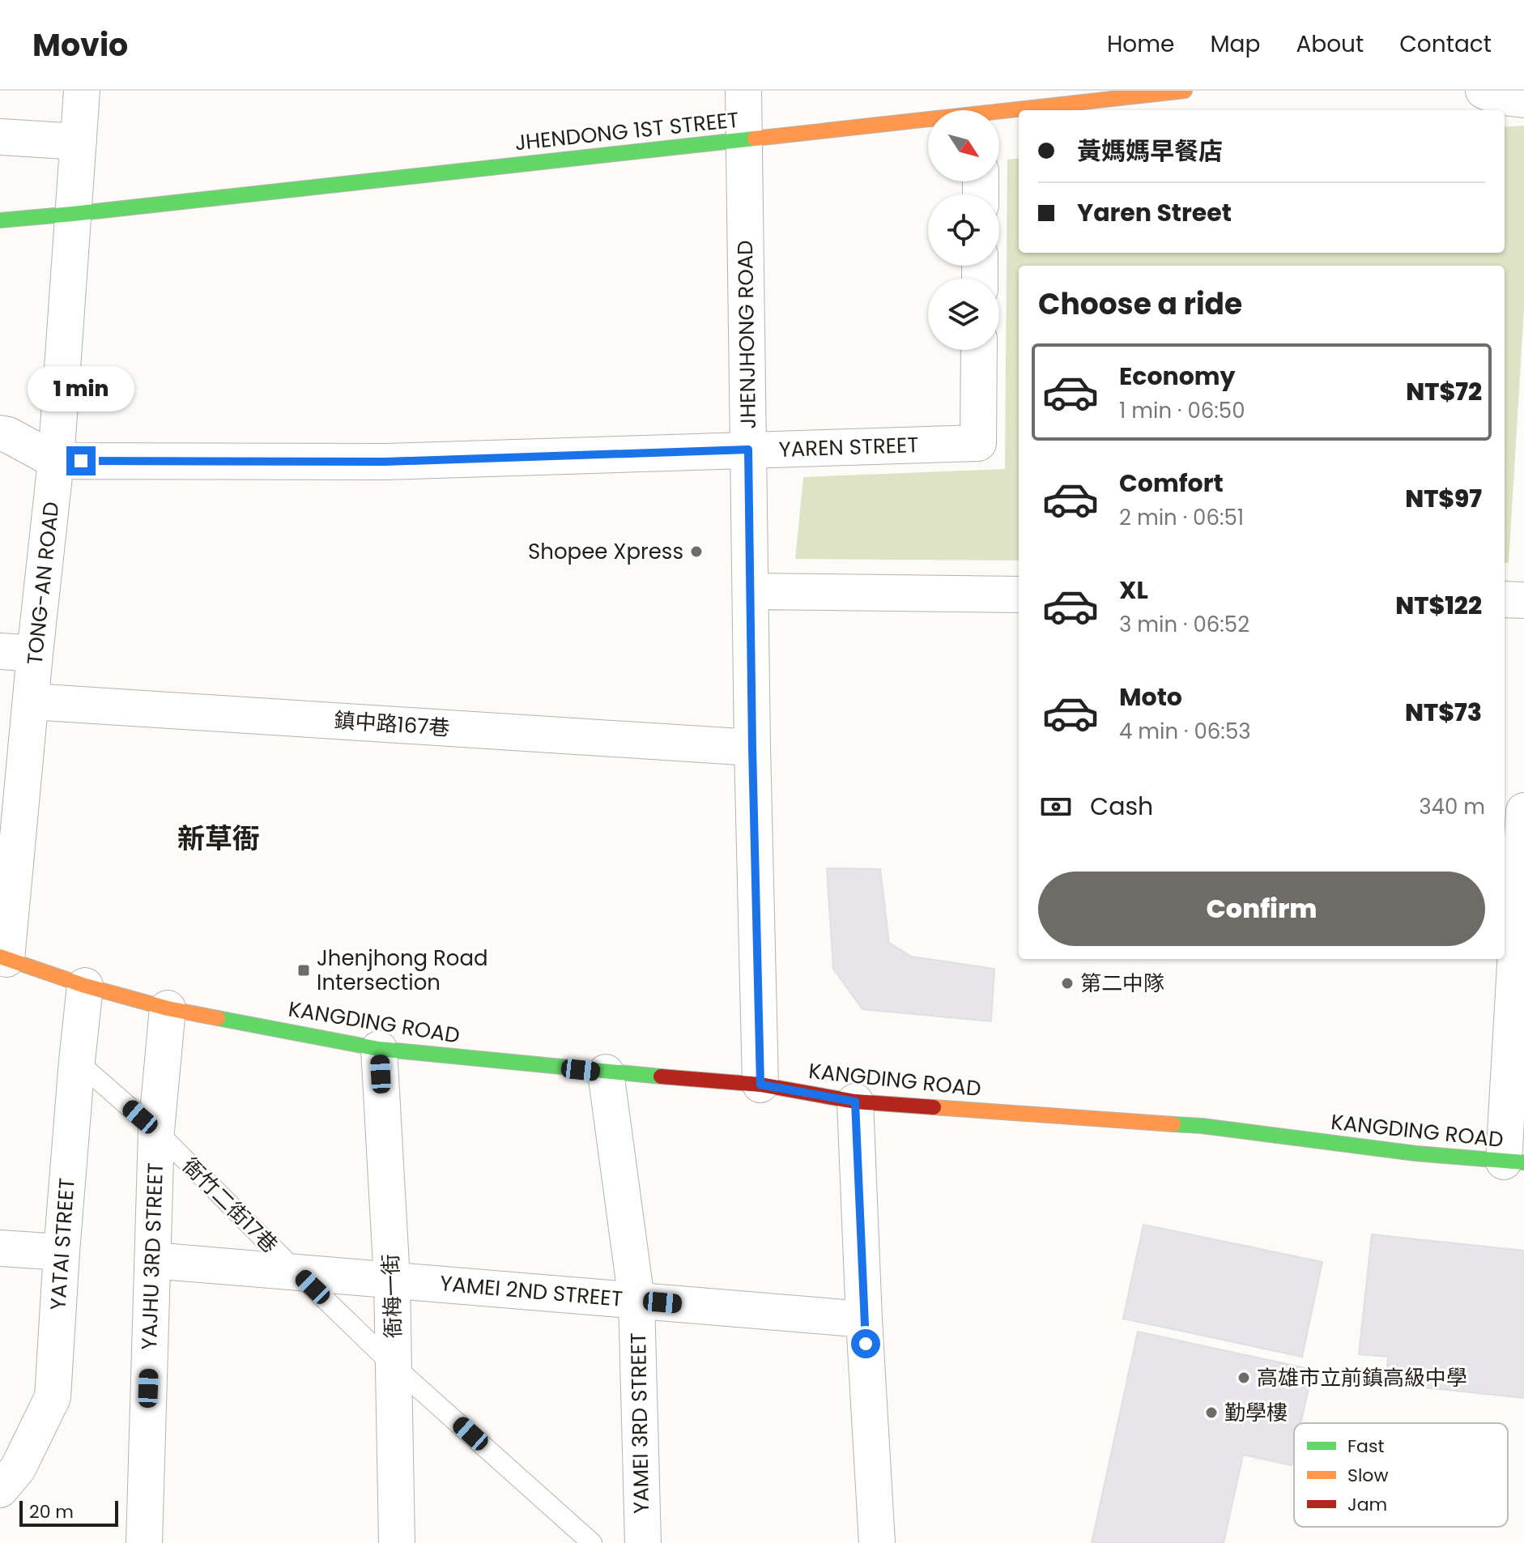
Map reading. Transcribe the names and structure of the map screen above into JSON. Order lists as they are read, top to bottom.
{
  "streets": {
    "street": [
      "JHENDONG 1ST STREET",
      "JHENJHONG ROAD",
      "YAREN STREET",
      "TONG-AN ROAD",
      "鎮中路167巷",
      "KANGDING ROAD",
      "YATAI STREET",
      "YAJHU 3RD STREET",
      "YAMEI 2ND STREET",
      "衙梅一街",
      "YAMEI 3RD STREET"
    ],
    "lane": ["衙竹二街17巷"]
  },
  "crossings": [
    ["JHENDONG 1ST STREET", "JHENJHONG ROAD"],
    ["JHENDONG 1ST STREET", "TONG-AN ROAD"],
    ["JHENJHONG ROAD", "YAREN STREET"],
    ["JHENJHONG ROAD", "鎮中路167巷"],
    ["JHENJHONG ROAD", "KANGDING ROAD"],
    ["YAREN STREET", "TONG-AN ROAD"],
    ["TONG-AN ROAD", "鎮中路167巷"],
    ["TONG-AN ROAD", "KANGDING ROAD"],
    ["KANGDING ROAD", "YATAI STREET"],
    ["KANGDING ROAD", "YAJHU 3RD STREET"],
    ["KANGDING ROAD", "衙梅一街"],
    ["KANGDING ROAD", "YAMEI 3RD STREET"],
    ["衙竹二街17巷", "YATAI STREET"],
    ["衙竹二街17巷", "YAJHU 3RD STREET"],
    ["衙竹二街17巷", "YAMEI 2ND STREET"],
    ["衙竹二街17巷", "衙梅一街"],
    ["YAJHU 3RD STREET", "YAMEI 2ND STREET"],
    ["YAMEI 2ND STREET", "衙梅一街"],
    ["YAMEI 2ND STREET", "YAMEI 3RD STREET"]
  ],
  "districts": ["新草衙"],
  "places": {
    "other": [
      "Shopee Xpress",
      "第二中隊",
      "高雄市立前鎮高級中學",
      "勤學樓"
    ],
    "transit": ["Jhenjhong Road Intersection"]
  },
  "legend": ["Fast", "Slow", "Jam"],
  "scale_bar": "20 m",
  "north": "bottom right",
  "page": {
    "header": "Movio",
    "nav": [
      "Home",
      "Map",
      "About",
      "Contact"
    ],
    "banner": ["黃媽媽早餐店", "Yaren Street"],
    "heading": "Choose a ride",
    "list": [
      {
        "name": "Economy",
        "note": "1 min · 06:50",
        "value": "NT$72"
      },
      {
        "name": "Comfort",
        "note": "2 min · 06:51",
        "value": "NT$97"
      },
      {
        "name": "XL",
        "note": "3 min · 06:52",
        "value": "NT$122"
      },
      {
        "name": "Moto",
        "note": "4 min · 06:53",
        "value": "NT$73"
      }
    ],
    "bubble": "1 min",
    "pay": ["Cash", "340 m"],
    "buttons": "Confirm",
    "scale": "20 m"
  }
}
